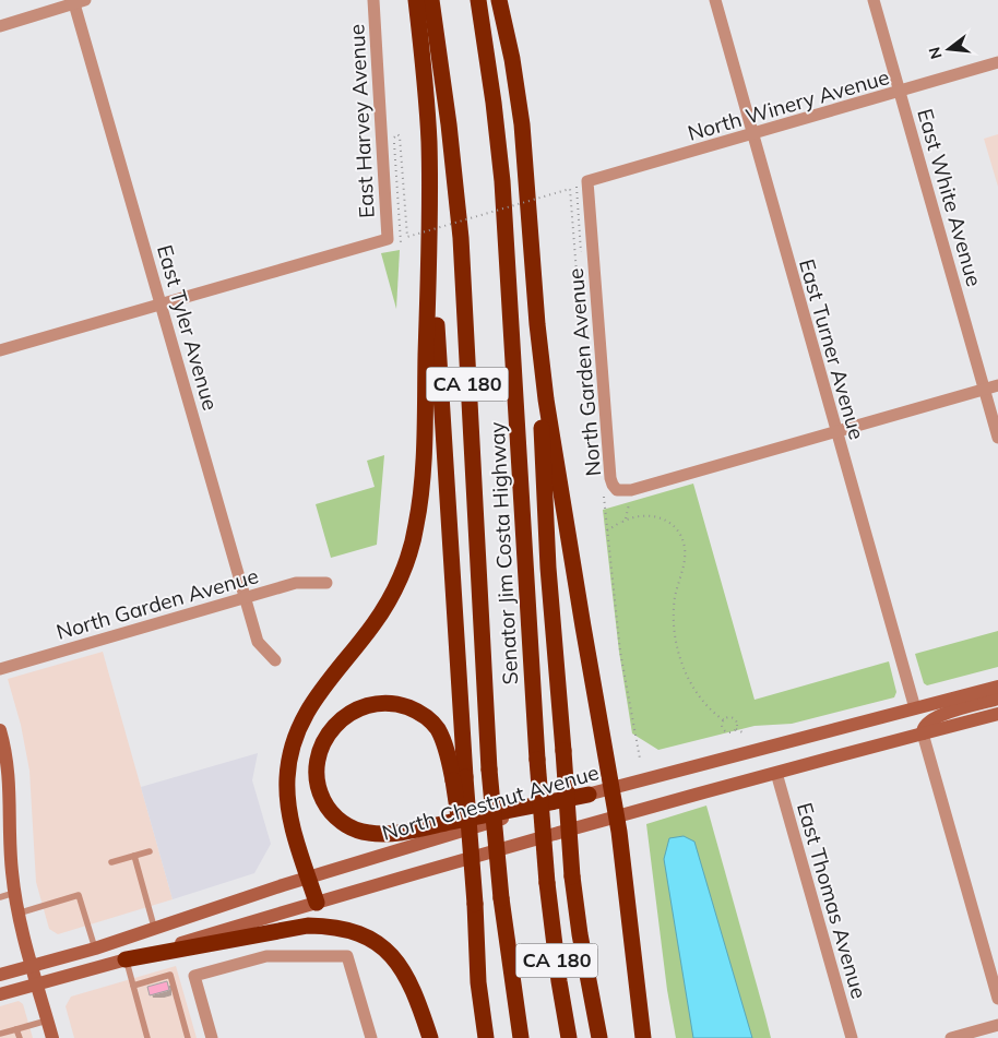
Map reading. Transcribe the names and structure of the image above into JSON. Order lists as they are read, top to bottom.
{
  "streets": {
    "highway": ["CA 180", "Senator Jim Costa Highway"],
    "main road": ["North Chestnut Avenue"],
    "street": [
      "North Winery Avenue",
      "East Harvey Avenue",
      "East White Avenue",
      "East Tyler Avenue",
      "East Turner Avenue",
      "North Garden Avenue",
      "East Thomas Avenue"
    ]
  },
  "crossings": [
    ["North Winery Avenue", "East White Avenue"],
    ["North Winery Avenue", "East Turner Avenue"],
    ["North Winery Avenue", "North Garden Avenue"],
    ["East Harvey Avenue", "East Tyler Avenue"],
    ["East White Avenue", "North Garden Avenue"],
    ["East Tyler Avenue", "North Garden Avenue"],
    ["East Turner Avenue", "North Garden Avenue"],
    ["East Turner Avenue", "North Chestnut Avenue"]
  ],
  "north": "left"
}
